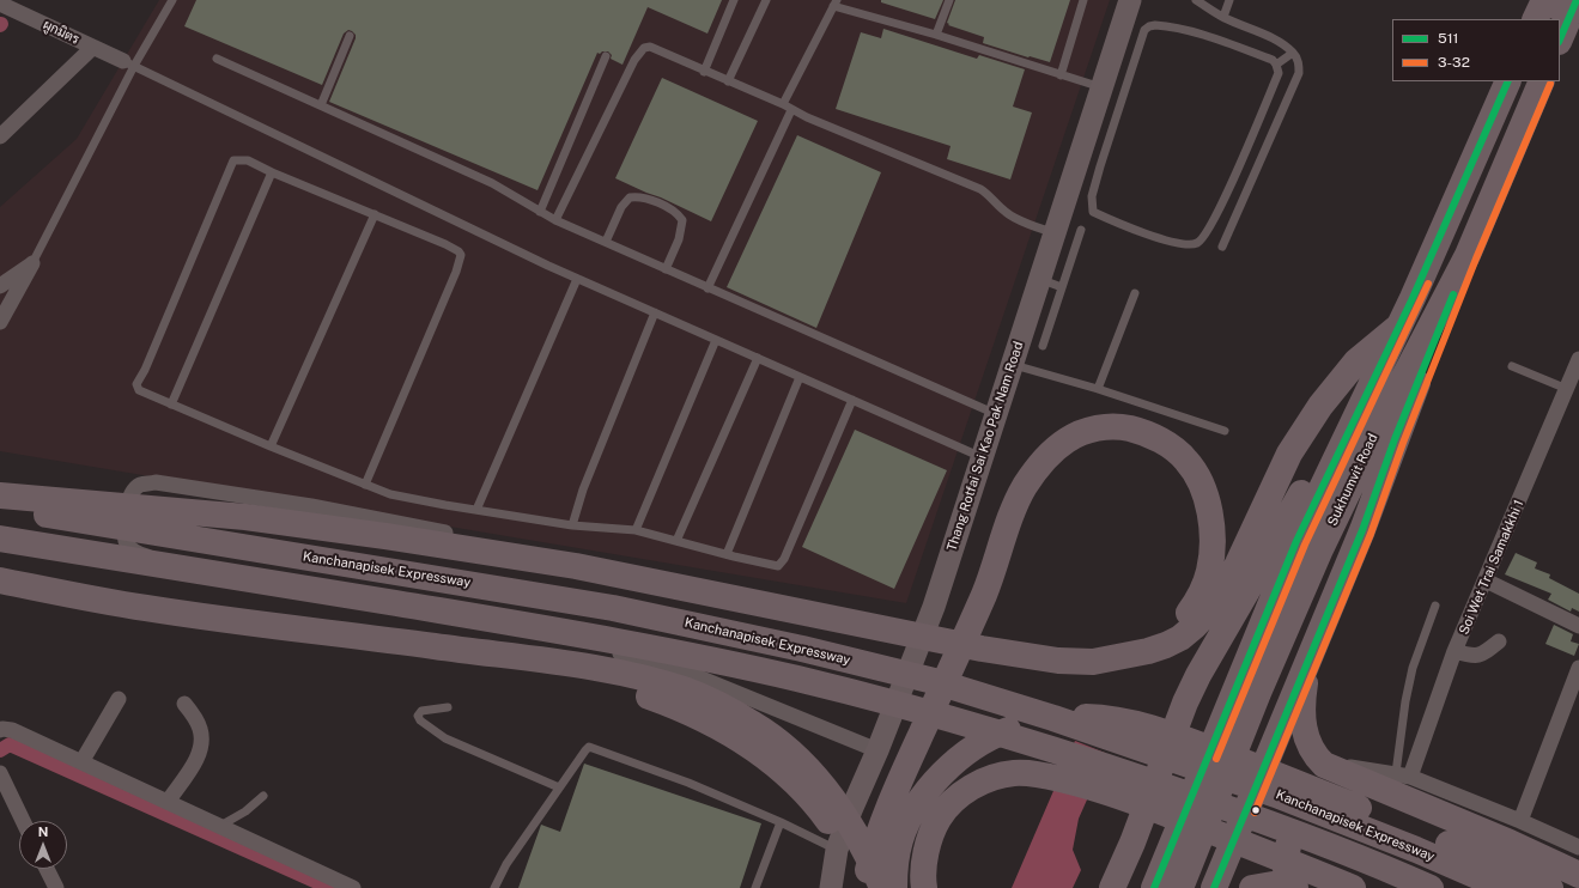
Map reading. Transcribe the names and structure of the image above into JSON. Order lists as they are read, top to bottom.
{
  "streets": {
    "highway": ["Sukhumvit Road", "Kanchanapisek Expressway"],
    "main road": ["Thang Rotfai Sai Kao Pak Nam Road"],
    "street": ["ผูกมิตร", "Soi Wet Trai Samakkhi 1"]
  },
  "lines": ["transit line 511", "transit line 3-32"],
  "legend": ["511", "3-32"],
  "north": "top"
}
